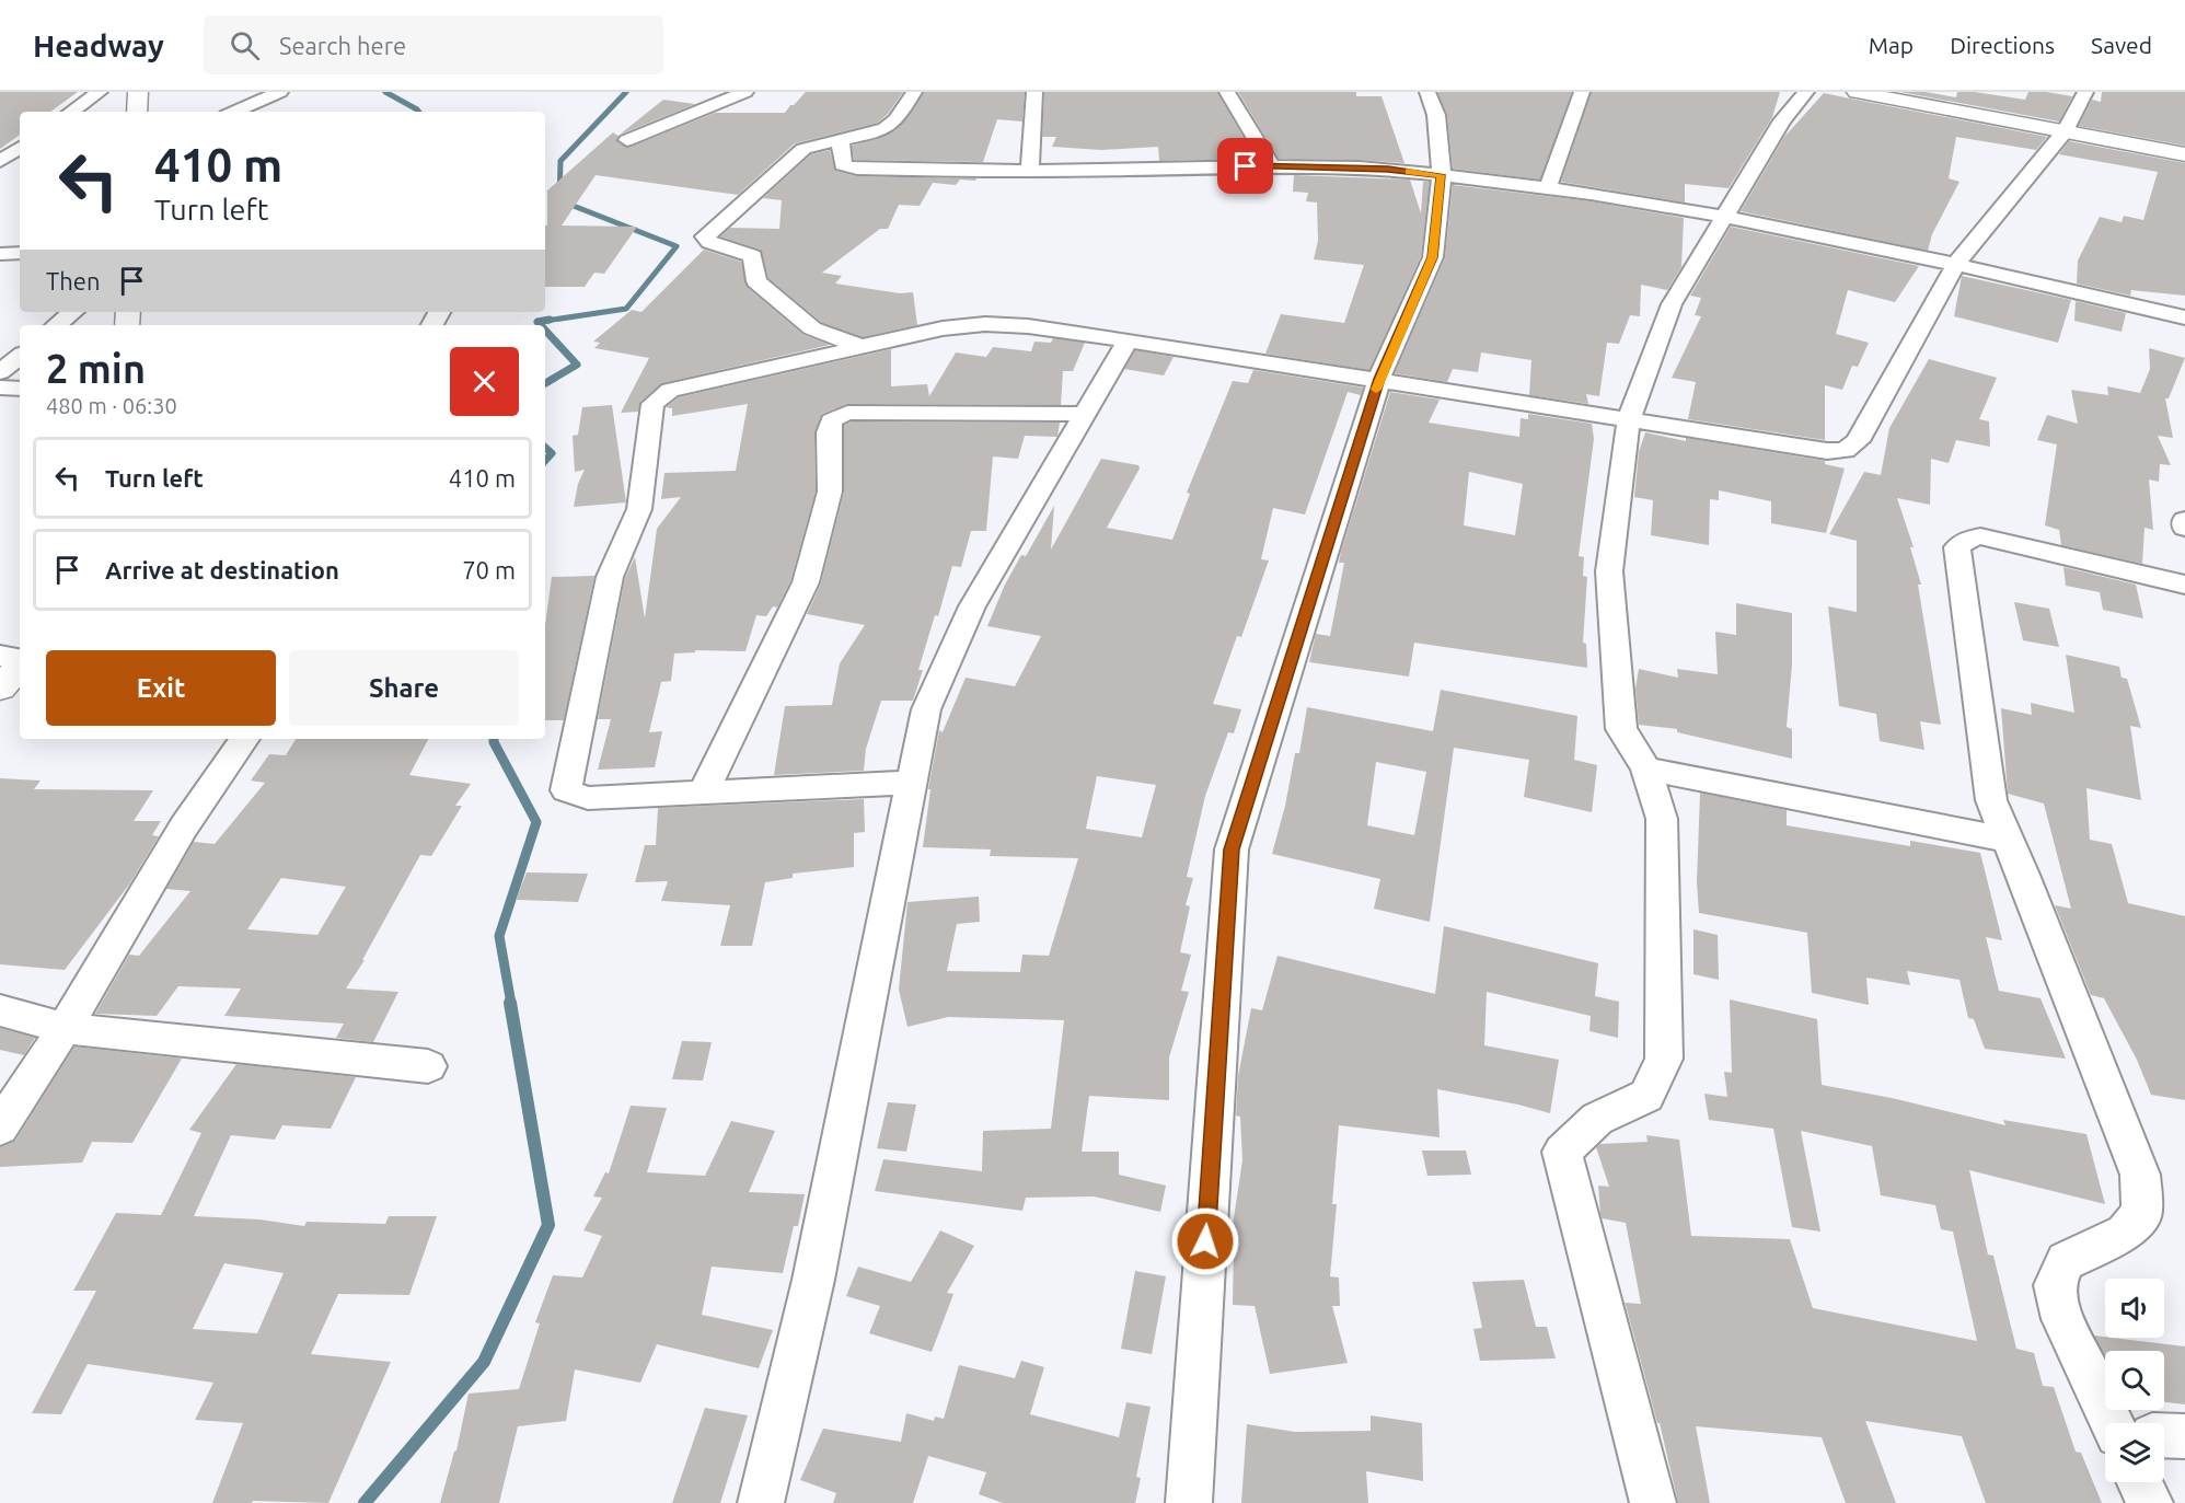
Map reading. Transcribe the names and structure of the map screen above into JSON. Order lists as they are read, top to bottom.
{
  "page": {
    "header": "Headway",
    "search": "Search here",
    "nav": ["Map", "Directions", "Saved"],
    "turn": ["410 m", "Turn left"],
    "then": "Then",
    "heading": ["2 min", "480 m · 06:30"],
    "list": [
      {
        "name": "Turn left",
        "value": "410 m"
      },
      {
        "name": "Arrive at destination",
        "value": "70 m"
      }
    ],
    "buttons": ["Exit", "Share"]
  }
}
